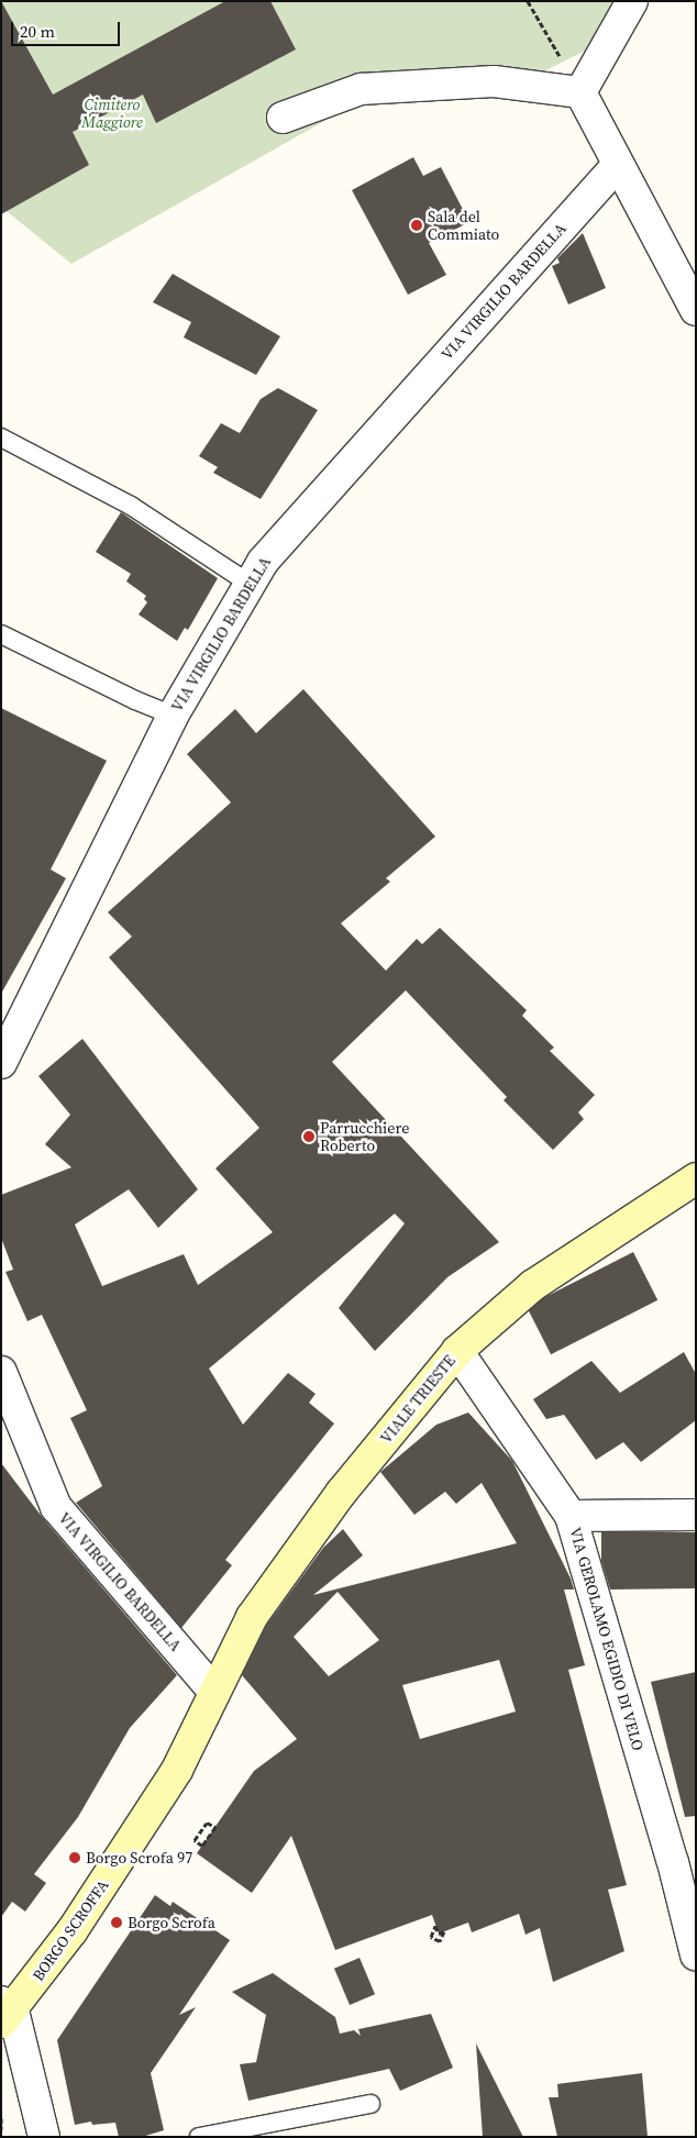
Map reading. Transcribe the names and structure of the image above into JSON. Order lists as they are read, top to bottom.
{
  "streets": {
    "main road": ["VIALE TRIESTE", "BORGO SCROFFA"],
    "street": ["VIA VIRGILIO BARDELLA", "VIA GEROLAMO EGIDIO DI VELO"]
  },
  "crossings": [
    ["VIA VIRGILIO BARDELLA", "VIALE TRIESTE"],
    ["VIA VIRGILIO BARDELLA", "BORGO SCROFFA"],
    ["VIALE TRIESTE", "VIA GEROLAMO EGIDIO DI VELO"],
    ["VIALE TRIESTE", "BORGO SCROFFA"]
  ],
  "parks": ["Cimitero Maggiore"],
  "places": [
    "Sala del Commiato",
    "Parrucchiere Roberto",
    "Borgo Scrofa 97",
    "Borgo Scrofa"
  ],
  "scale_bar": "20 m"
}
